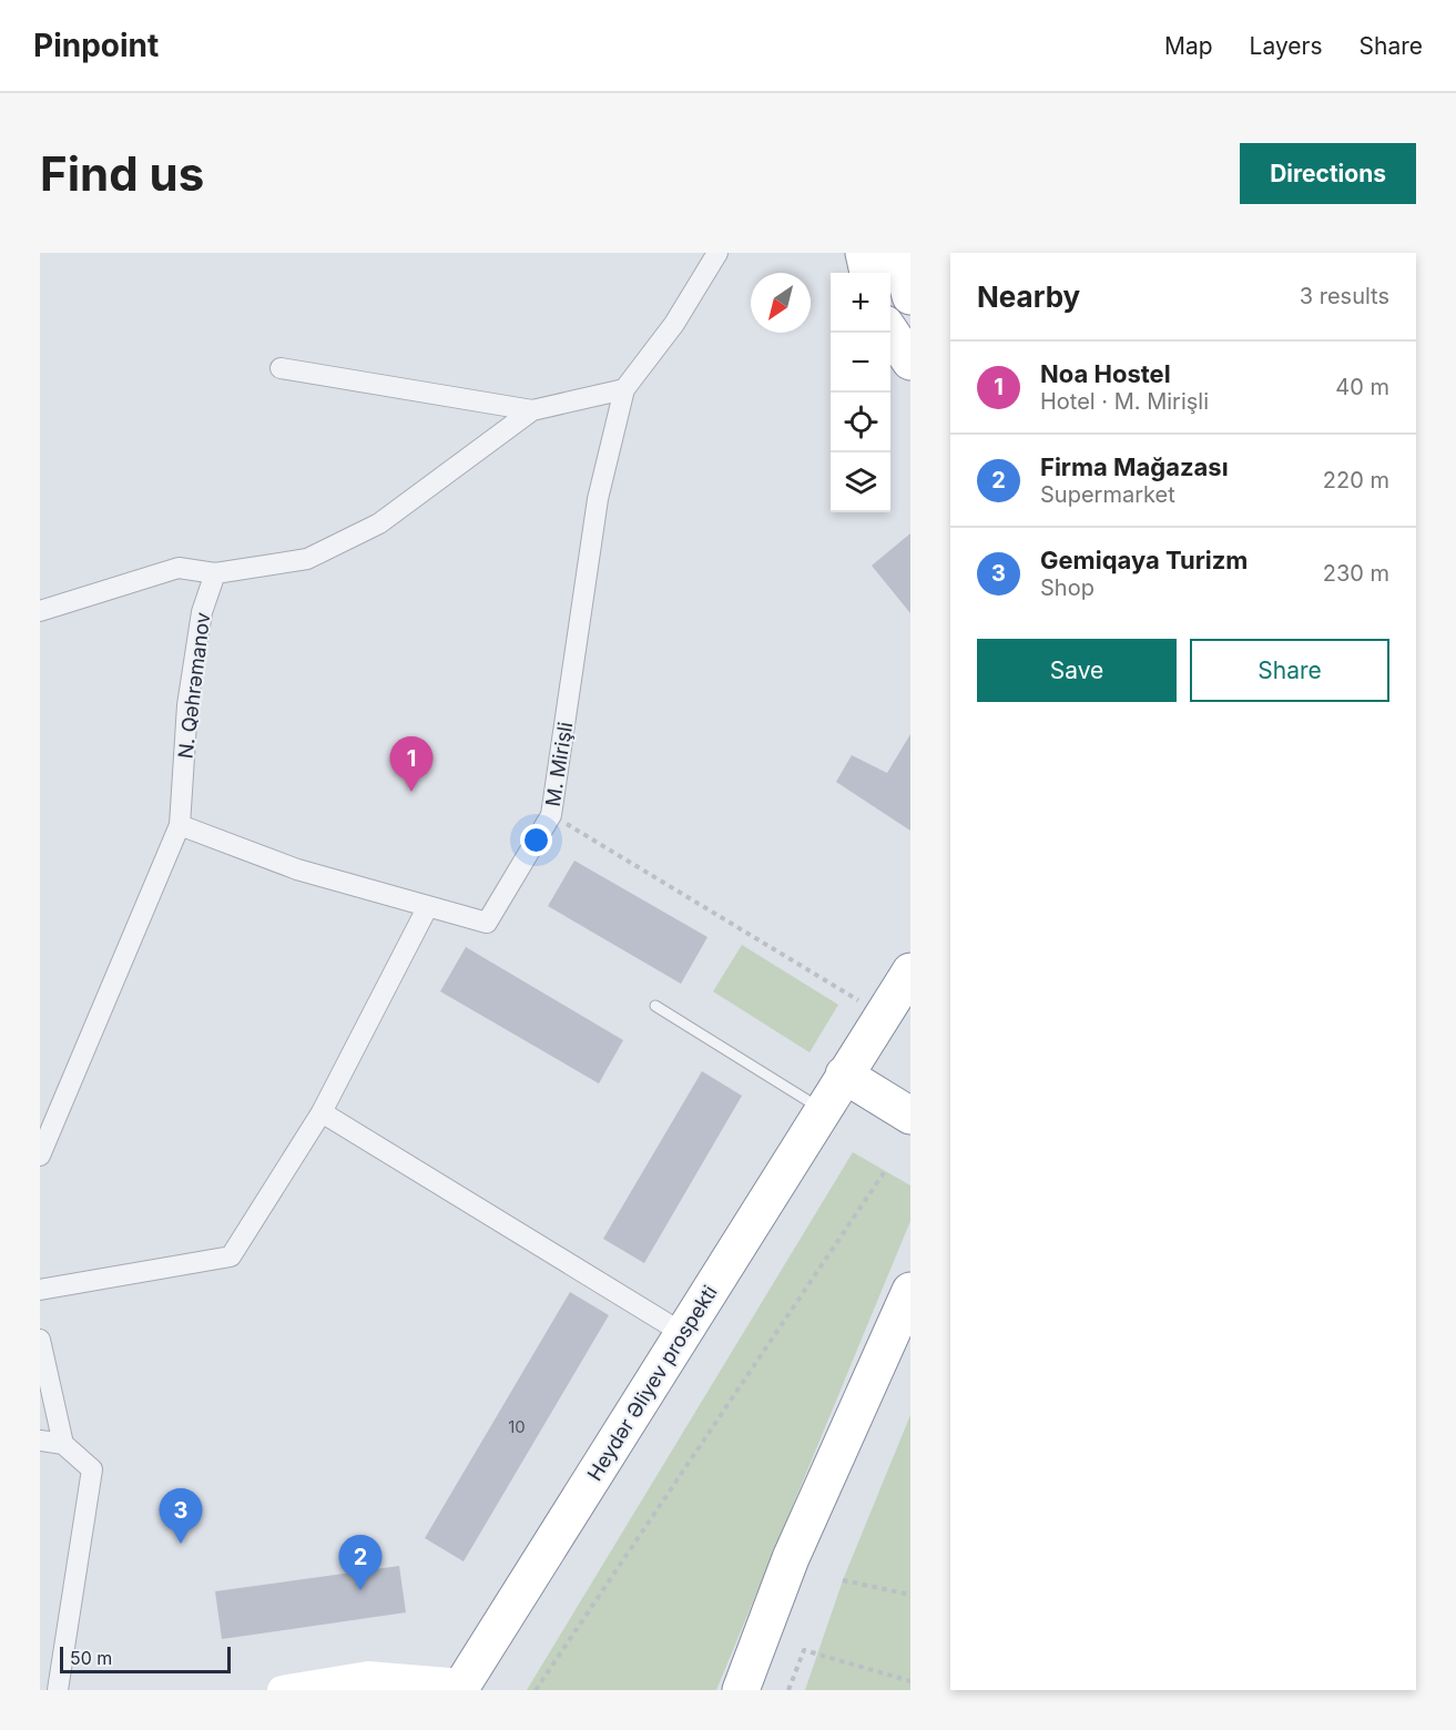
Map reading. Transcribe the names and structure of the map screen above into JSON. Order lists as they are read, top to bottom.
{
  "streets": {
    "highway": ["Heydər Əliyev prospekti"],
    "street": ["N. Qəhrəmanov", "M. Mirişli"]
  },
  "crossings": [
    ["N. Qəhrəmanov", "M. Mirişli"]
  ],
  "house_numbers": ["10"],
  "scale_bar": "50 m",
  "north": "bottom left",
  "page": {
    "header": "Pinpoint",
    "nav": ["Map", "Layers", "Share"],
    "buttons": [
      "Directions",
      ["Save", "Share"]
    ],
    "title": "Find us",
    "heading": ["Nearby", "3 results"],
    "map_buttons": ["+", "−"],
    "list": [
      {
        "mark": "1",
        "name": "Noa Hostel",
        "note": "Hotel · M. Mirişli",
        "value": "40 m"
      },
      {
        "mark": "2",
        "name": "Firma Mağazası",
        "note": "Supermarket",
        "value": "220 m"
      },
      {
        "mark": "3",
        "name": "Gemiqaya Turizm",
        "note": "Shop",
        "value": "230 m"
      }
    ],
    "pins": ["1", "3", "2"],
    "scale": "50 m"
  }
}
